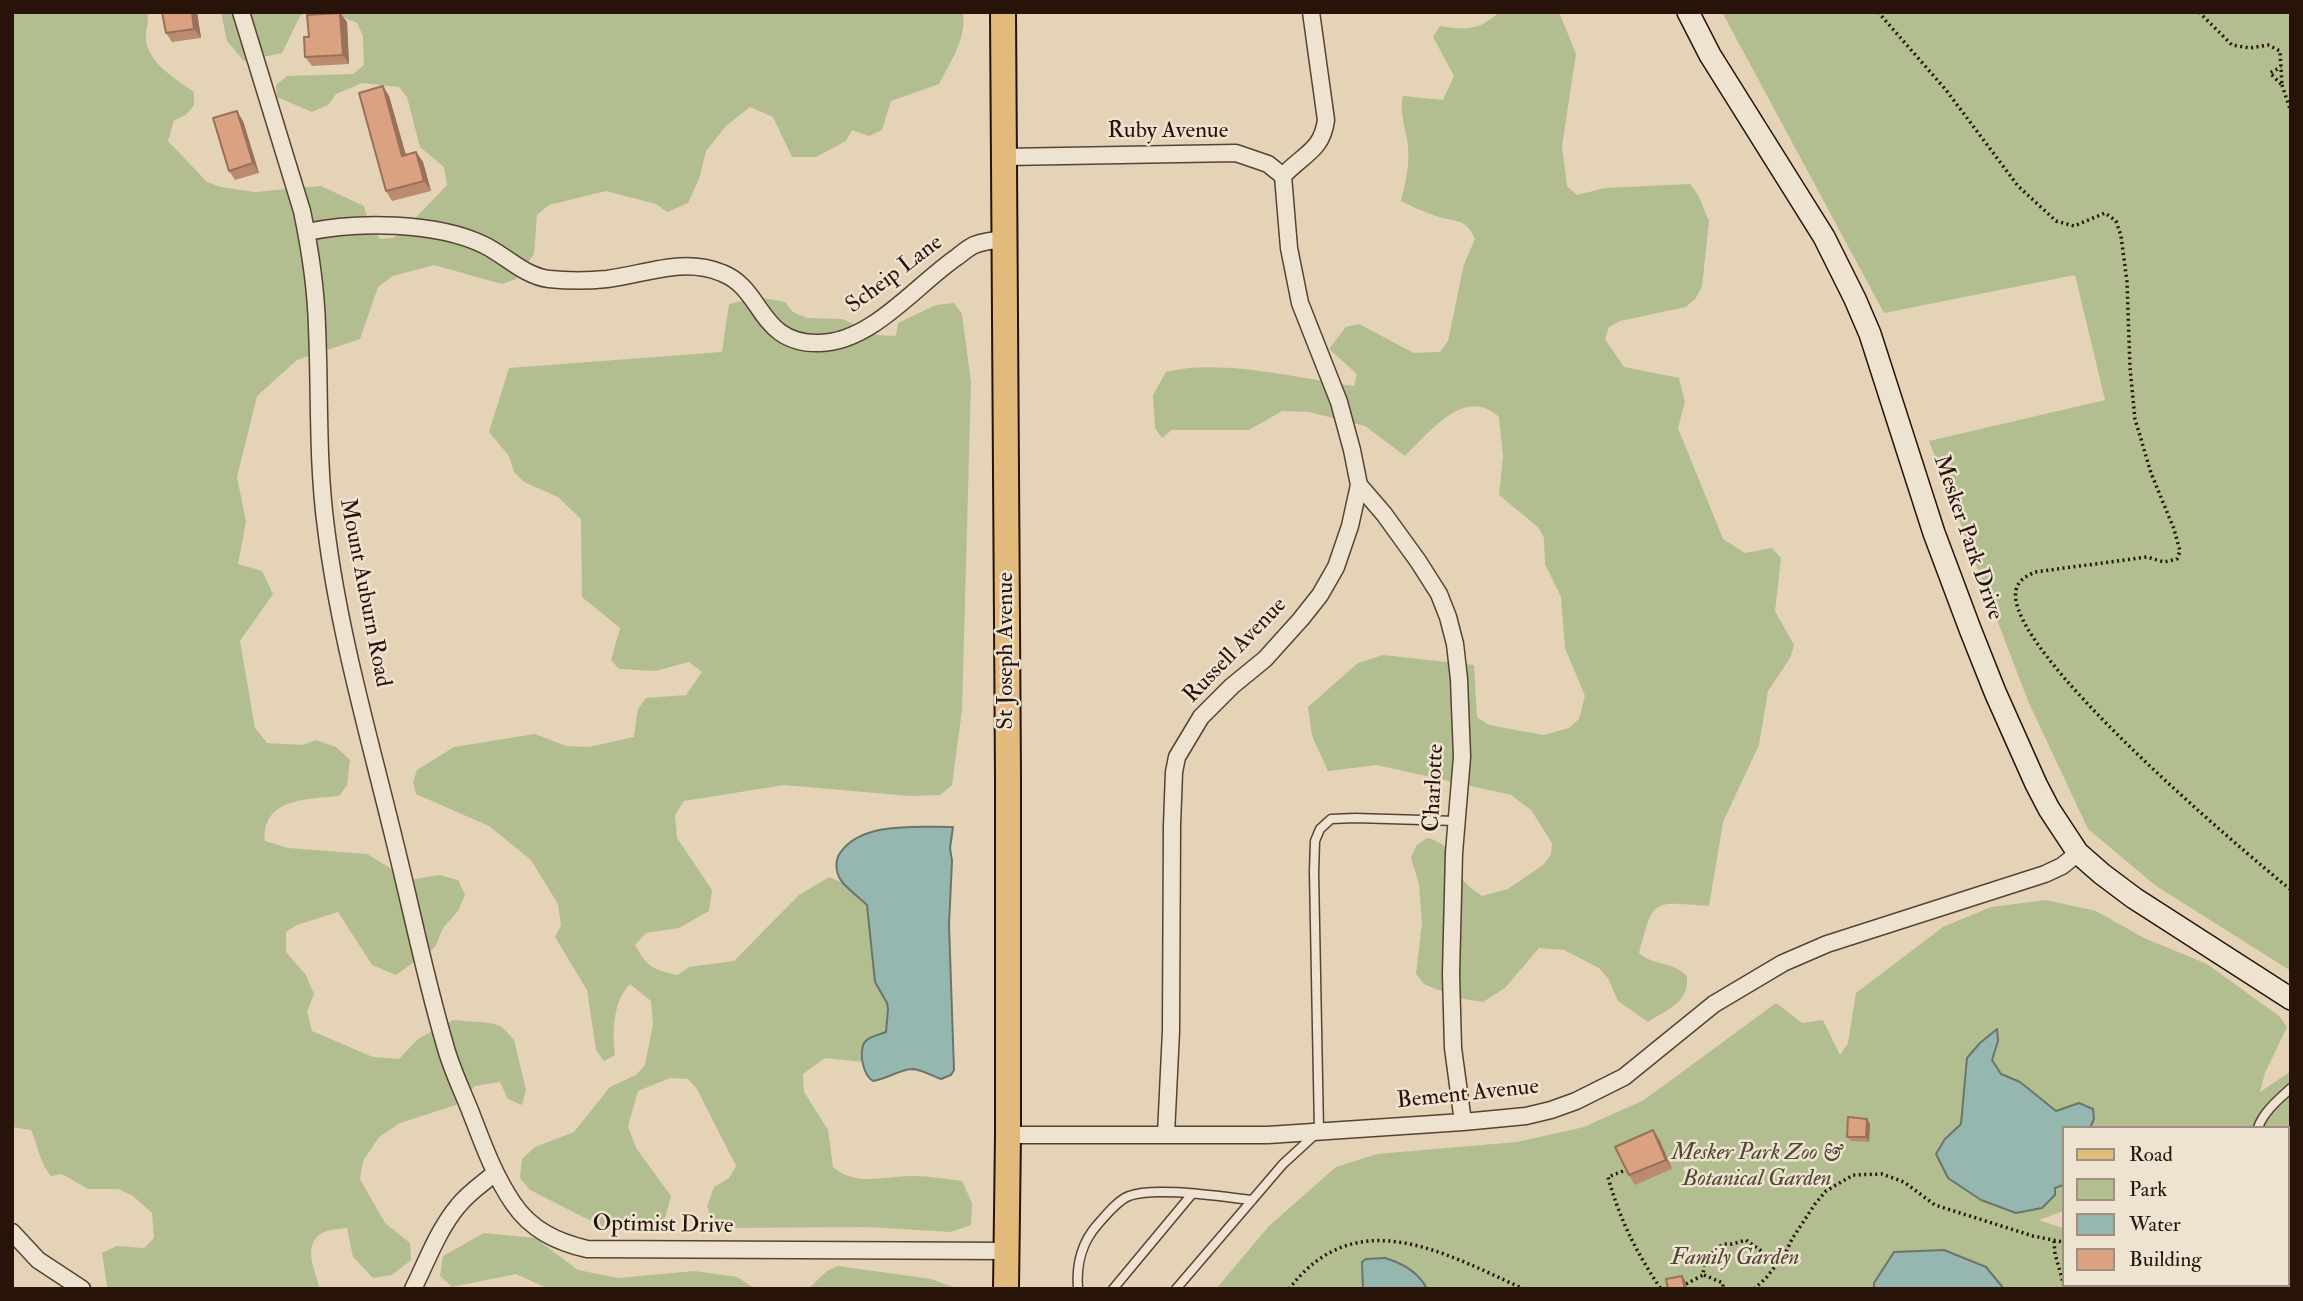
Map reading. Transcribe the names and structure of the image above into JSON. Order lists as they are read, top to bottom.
{
  "streets": {
    "main road": ["St Joseph Avenue"],
    "street": [
      "Ruby Avenue",
      "Scheip Lane",
      "Mesker Park Drive",
      "Mount Auburn Road",
      "Russell Avenue",
      "Charlotte",
      "Bement Avenue",
      "Optimist Drive"
    ]
  },
  "crossings": [
    ["Ruby Avenue", "St Joseph Avenue"],
    ["Ruby Avenue", "Russell Avenue"],
    ["Scheip Lane", "Mount Auburn Road"],
    ["Scheip Lane", "St Joseph Avenue"],
    ["Mesker Park Drive", "Bement Avenue"],
    ["Mount Auburn Road", "Optimist Drive"],
    ["St Joseph Avenue", "Bement Avenue"],
    ["St Joseph Avenue", "Optimist Drive"],
    ["Russell Avenue", "Charlotte"],
    ["Russell Avenue", "Bement Avenue"],
    ["Charlotte", "Bement Avenue"]
  ],
  "parks": ["Mesker Park Zoo & Botanical Garden", "Family Garden"],
  "legend": [
    "Road",
    "Park",
    "Water",
    "Building"
  ]
}
